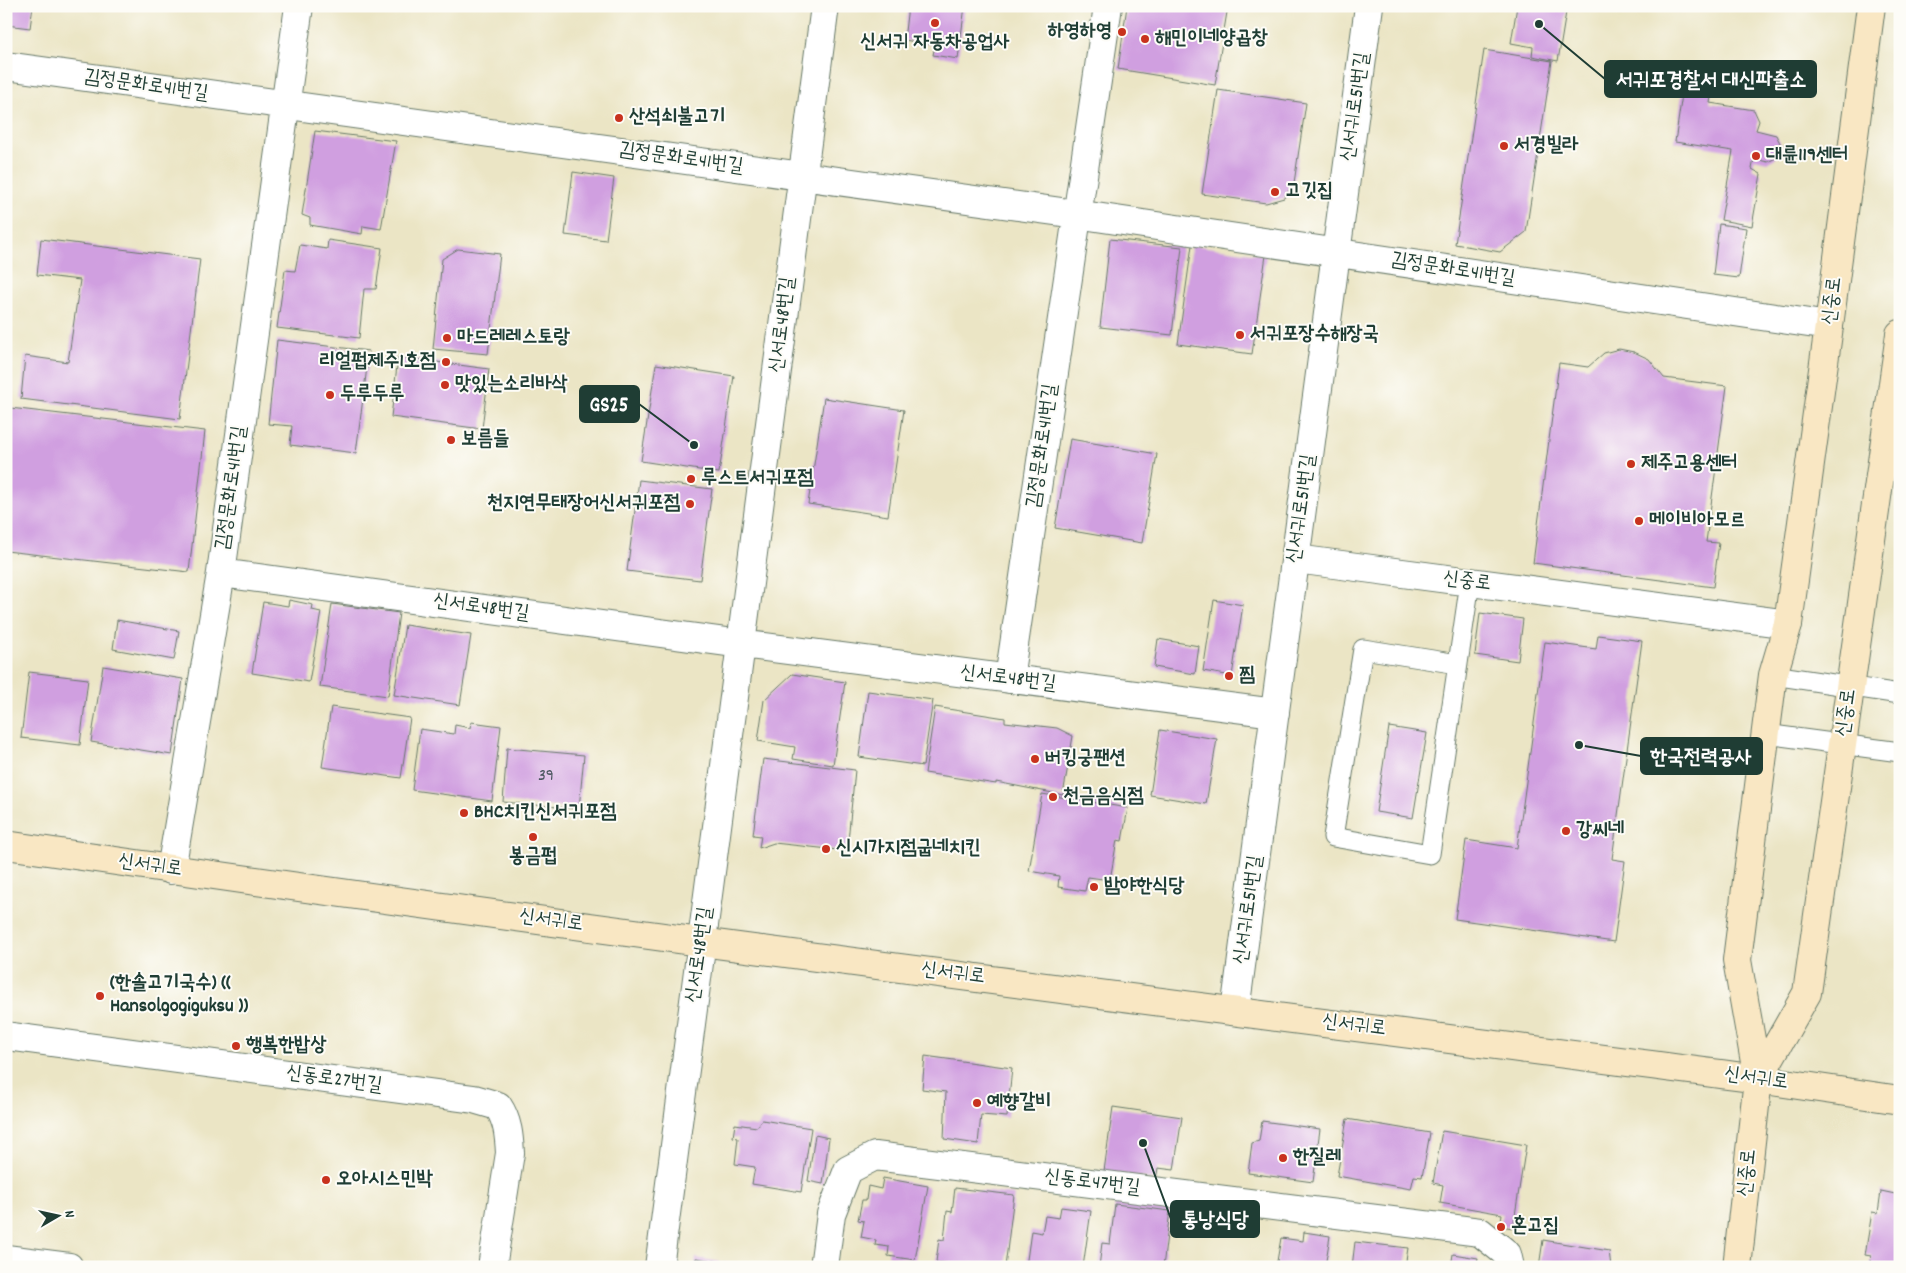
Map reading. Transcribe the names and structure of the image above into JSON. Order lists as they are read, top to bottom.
{
  "streets": {
    "street": [
      "김정문화로41번길",
      "신서귀로51번길",
      "신중로",
      "신서로48번길",
      "신서귀로",
      "신동로27번길",
      "신동로47번길"
    ]
  },
  "crossings": [
    ["김정문화로41번길", "신서귀로51번길"],
    ["김정문화로41번길", "신중로"],
    ["김정문화로41번길", "신서로48번길"],
    ["김정문화로41번길", "신서귀로"],
    ["신서귀로51번길", "신중로"],
    ["신서귀로51번길", "신서로48번길"],
    ["신서귀로51번길", "신서귀로"],
    ["신중로", "신서귀로"],
    ["신서로48번길", "신서귀로"]
  ],
  "places": [
    "신서귀 자동차공업사",
    "서귀포경찰서 대신파출소",
    "하영하영",
    "해민이네양곱창",
    "산석쇠불고기",
    "서경빌라",
    "대륜119센터",
    "고깃집",
    "서귀포장수해장국",
    "마드레레스토랑",
    "리얼펍제주1호점",
    "맛있는소리바삭",
    "두루두루",
    "보름들",
    "GS25",
    "제주고용센터",
    "루스트서귀포점",
    "천지연무태장어신서귀포점",
    "메이비아모르",
    "찜",
    "한국전력공사",
    "버킹궁팬션",
    "천금음식점",
    "BHC치킨신서귀포점",
    "강씨네",
    "봉금펍",
    "신시가지점굽네치킨",
    "밤야한식당",
    "(한솔고기국수) (( Hansolgogiguksu ))",
    "행복한밥상",
    "예향갈비",
    "통낭식당",
    "한질레",
    "오아시스민박",
    "혼고집"
  ],
  "house_numbers": ["39"],
  "north": "right"
}
